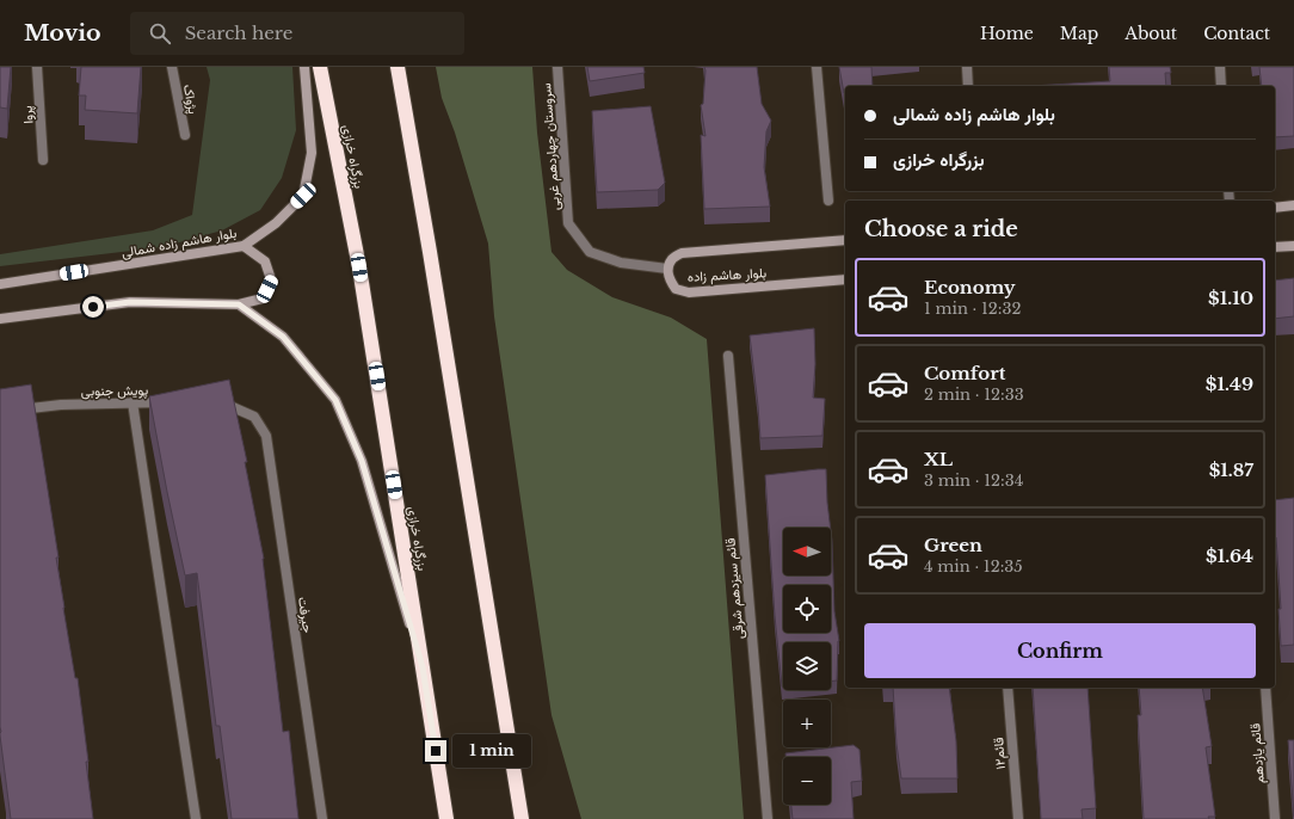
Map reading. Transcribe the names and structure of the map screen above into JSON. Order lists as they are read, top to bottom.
{
  "streets": {
    "highway": ["بزرگراه خرازی"],
    "street": [
      "پژواک",
      "پروا",
      "سروستان چهاردهم غربی",
      "بلوار هاشم زاده شمالی",
      "بلوار هاشم زاده",
      "پویش جنوبی",
      "قائم سیزدهم شرقی",
      "جيرفت",
      "قائم۱۲",
      "قائم یازدهم"
    ]
  },
  "crossings": [
    ["سروستان چهاردهم غربی", "بلوار هاشم زاده"]
  ],
  "north": "left",
  "page": {
    "header": "Movio",
    "search": "Search here",
    "nav": [
      "Home",
      "Map",
      "About",
      "Contact"
    ],
    "banner": ["بلوار هاشم زاده شمالی", "بزرگراه خرازی"],
    "heading": "Choose a ride",
    "list": [
      {
        "name": "Economy",
        "note": "1 min · 12:32",
        "value": "$1.10"
      },
      {
        "name": "Comfort",
        "note": "2 min · 12:33",
        "value": "$1.49"
      },
      {
        "name": "XL",
        "note": "3 min · 12:34",
        "value": "$1.87"
      },
      {
        "name": "Green",
        "note": "4 min · 12:35",
        "value": "$1.64"
      }
    ],
    "map_buttons": ["+", "−"],
    "buttons": "Confirm",
    "bubble": "1 min"
  }
}
